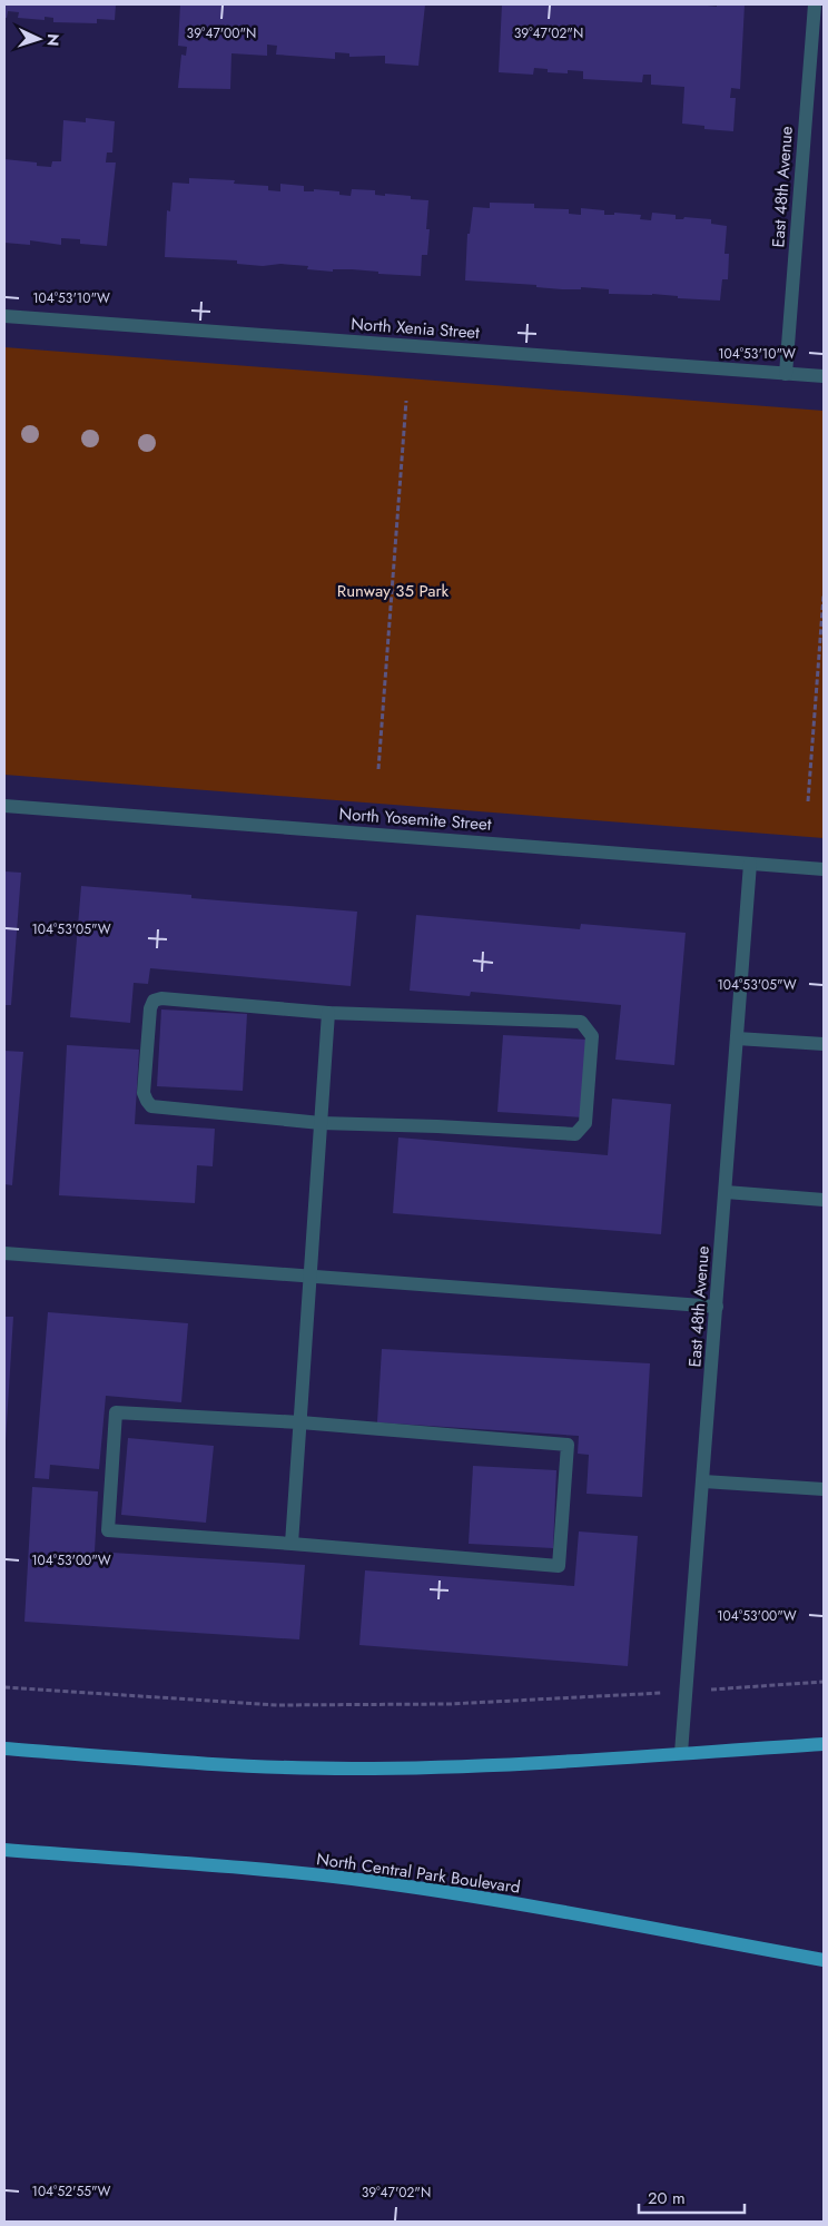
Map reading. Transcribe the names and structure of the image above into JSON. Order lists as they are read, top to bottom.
{
  "streets": {
    "main road": ["North Central Park Boulevard"],
    "street": ["East 48th Avenue", "North Xenia Street", "North Yosemite Street"]
  },
  "crossings": [
    ["East 48th Avenue", "North Xenia Street"],
    ["East 48th Avenue", "North Yosemite Street"]
  ],
  "parks": ["Runway 35 Park"],
  "scale_bar": "20 m",
  "north": "right",
  "coordinates": [
    "39°47'00\"N",
    "39°47'02\"N",
    "104°53'10\"W",
    "104°53'05\"W",
    "104°53'00\"W",
    "104°52'55\"W"
  ]
}
